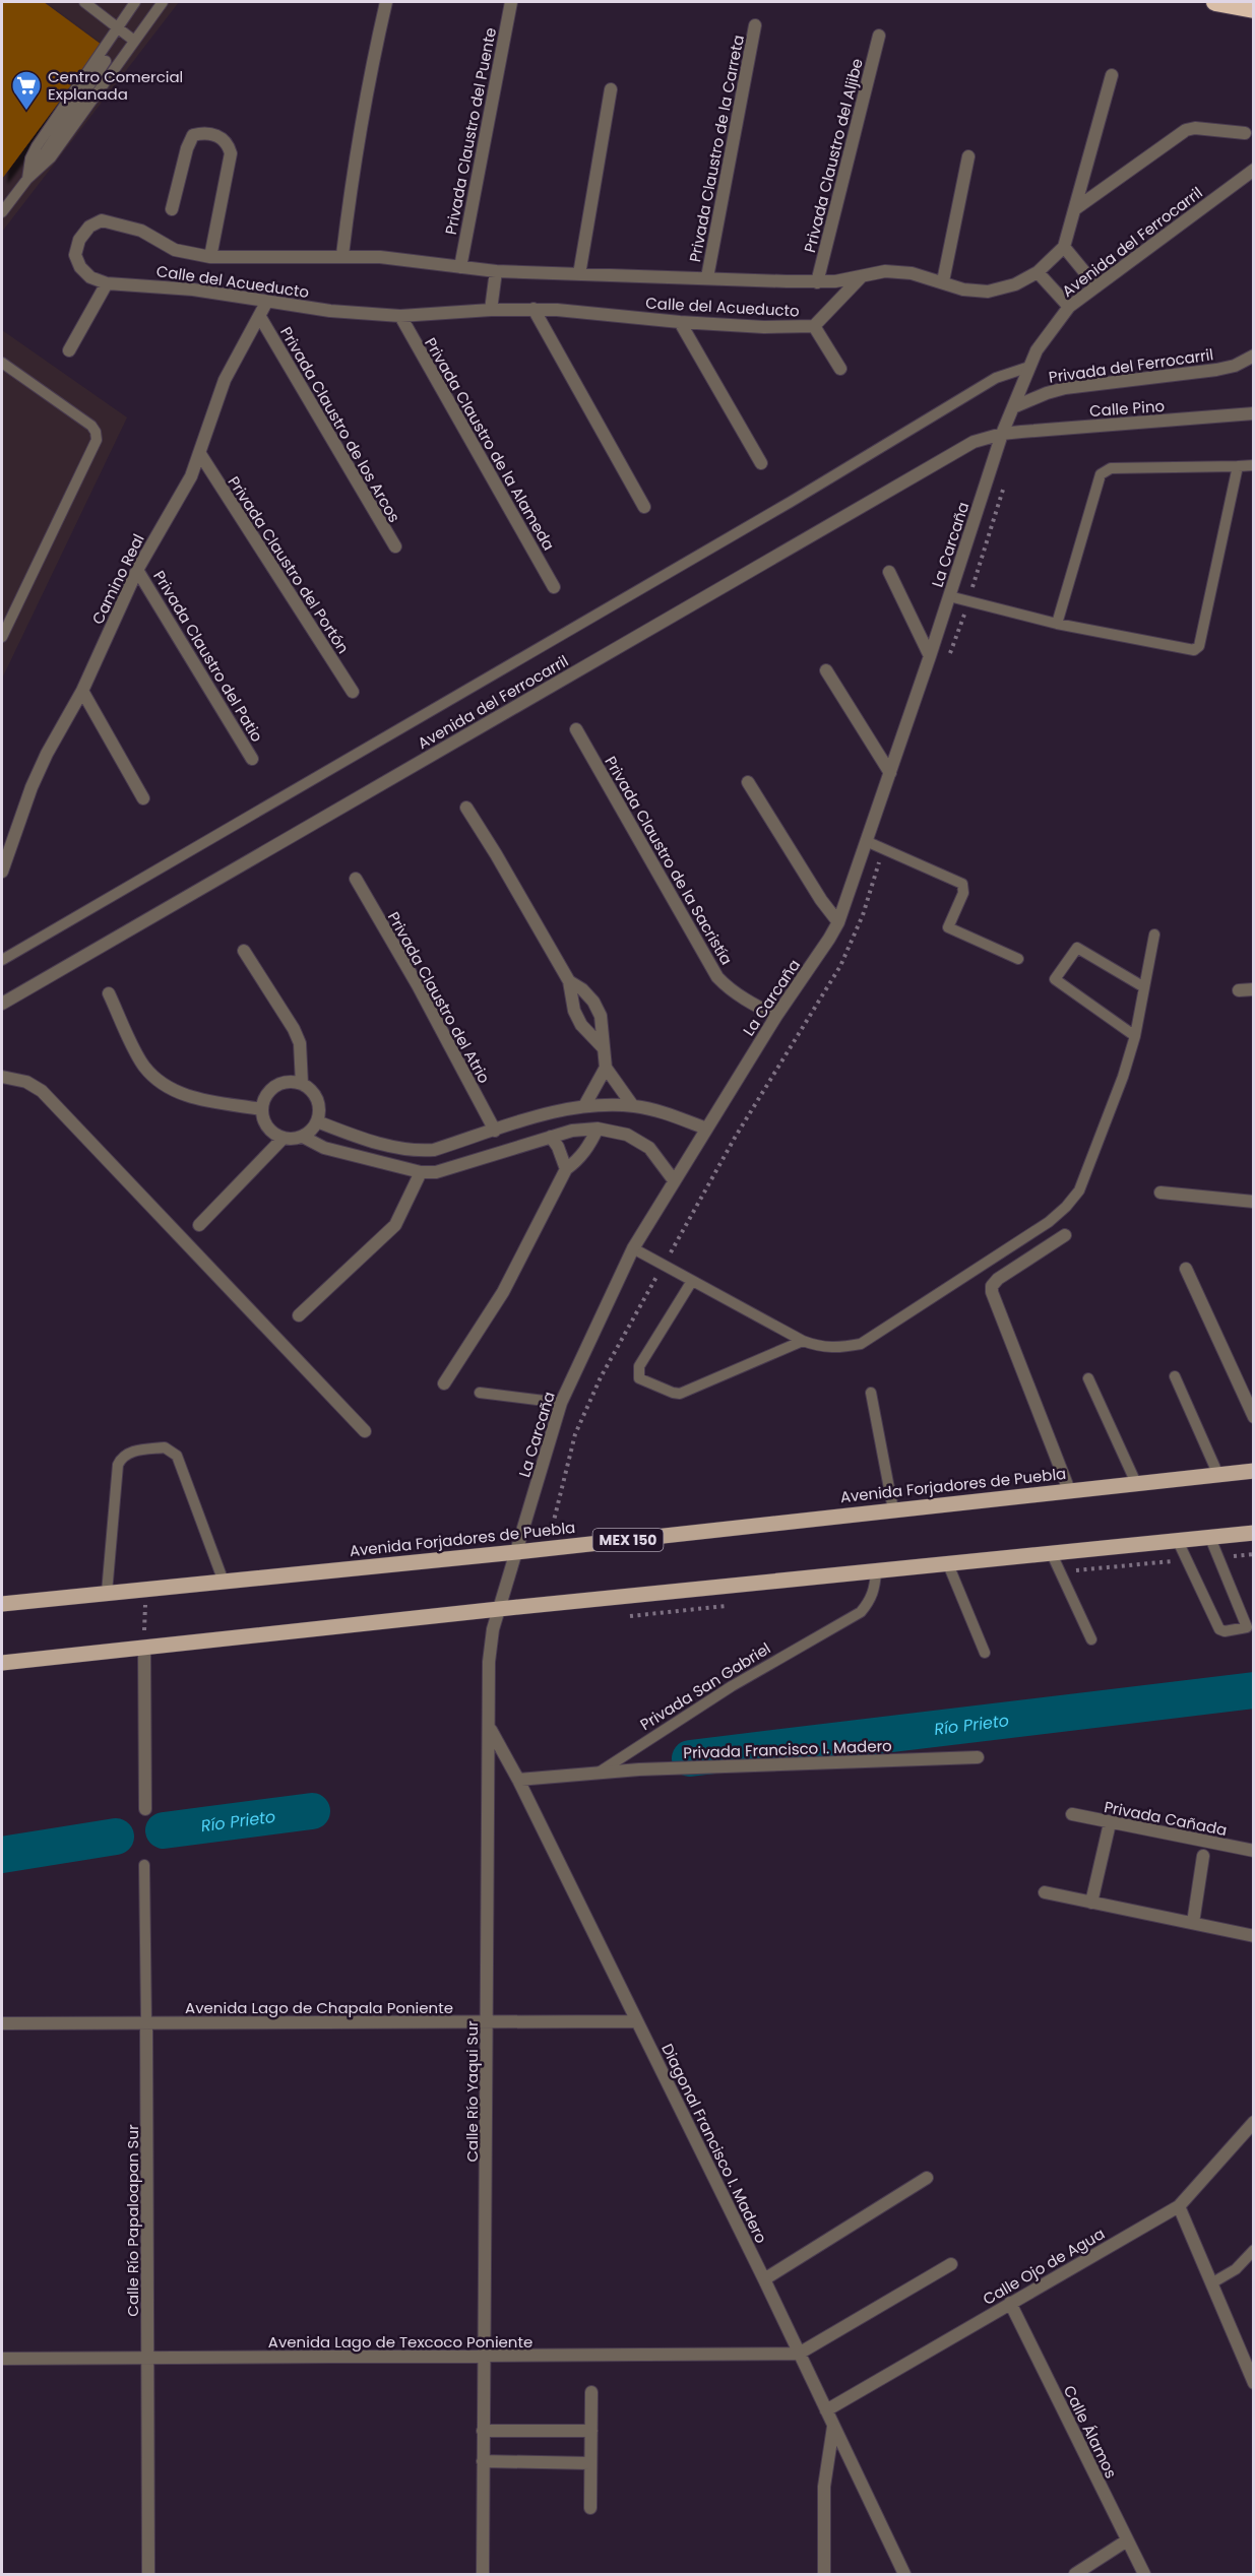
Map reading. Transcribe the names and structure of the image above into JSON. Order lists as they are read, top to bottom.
{
  "streets": {
    "main road": ["Avenida Forjadores de Puebla", "MEX 150"],
    "street": [
      "Privada Claustro del Puente",
      "Privada Claustro de la Carreta",
      "Privada Claustro del Aljibe",
      "Avenida del Ferrocarril",
      "Calle del Acueducto",
      "Privada del Ferrocarril",
      "Calle Pino",
      "Privada Claustro de los Arcos",
      "Privada Claustro de la Alameda",
      "La Carcaña",
      "Privada Claustro del Portón",
      "Camino Real",
      "Privada Claustro del Patio",
      "Privada Claustro de la Sacristía",
      "Privada Claustro del Atrio",
      "Privada San Gabriel",
      "Privada Francisco I. Madero",
      "Privada Cañada",
      "Avenida Lago de Chapala Poniente",
      "Calle Río Yaqui Sur",
      "Diagonal Francisco I. Madero",
      "Calle Río Papaloapan Sur",
      "Calle Ojo de Agua",
      "Avenida Lago de Texcoco Poniente",
      "Calle Álamos"
    ]
  },
  "crossings": [
    ["Privada Claustro del Puente", "Calle del Acueducto"],
    ["Privada Claustro de la Carreta", "Calle del Acueducto"],
    ["Privada Claustro del Aljibe", "Calle del Acueducto"],
    ["Avenida del Ferrocarril", "Calle Pino"],
    ["Avenida del Ferrocarril", "La Carcaña"],
    ["Calle del Acueducto", "Privada Claustro de la Alameda"],
    ["Calle del Acueducto", "Camino Real"],
    ["Privada del Ferrocarril", "La Carcaña"],
    ["Calle Pino", "La Carcaña"],
    ["Privada Claustro de los Arcos", "Camino Real"],
    ["La Carcaña", "Privada Claustro de la Sacristía"],
    ["La Carcaña", "Avenida Forjadores de Puebla"],
    ["La Carcaña", "Calle Río Yaqui Sur"],
    ["Privada Claustro del Portón", "Camino Real"],
    ["Camino Real", "Privada Claustro del Patio"],
    ["Privada San Gabriel", "Privada Francisco I. Madero"],
    ["Privada San Gabriel", "Diagonal Francisco I. Madero"],
    ["Avenida Lago de Chapala Poniente", "Calle Río Yaqui Sur"],
    ["Avenida Lago de Chapala Poniente", "Diagonal Francisco I. Madero"],
    ["Avenida Lago de Chapala Poniente", "Calle Río Papaloapan Sur"],
    ["Calle Río Yaqui Sur", "Diagonal Francisco I. Madero"],
    ["Calle Río Yaqui Sur", "Avenida Lago de Texcoco Poniente"],
    ["Diagonal Francisco I. Madero", "Calle Ojo de Agua"],
    ["Diagonal Francisco I. Madero", "Avenida Lago de Texcoco Poniente"],
    ["Calle Río Papaloapan Sur", "Avenida Lago de Texcoco Poniente"],
    ["Calle Ojo de Agua", "Calle Álamos"]
  ],
  "water": ["Río Prieto"],
  "places": {
    "supermarket": ["Centro Comercial Explanada"]
  }
}
